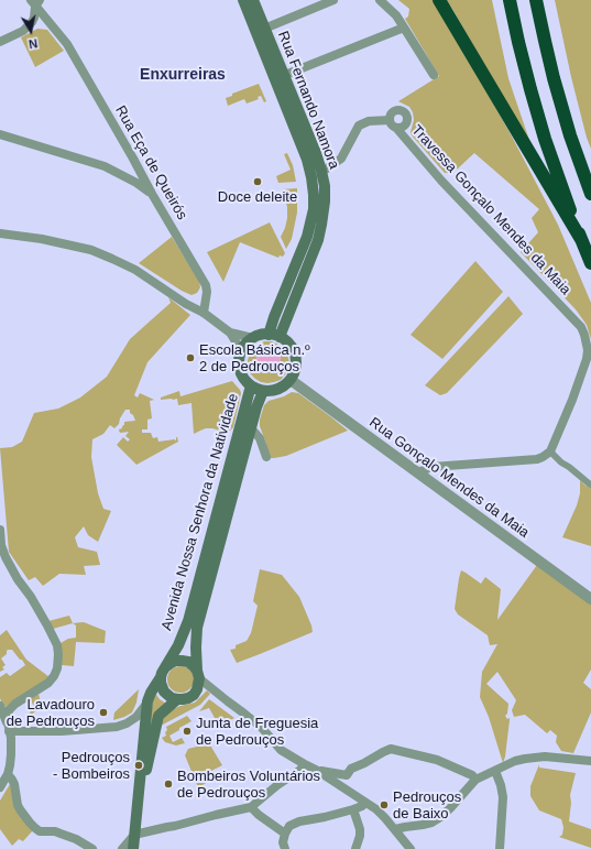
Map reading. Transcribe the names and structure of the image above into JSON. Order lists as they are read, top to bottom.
{
  "streets": {
    "main road": ["Rua Fernando Namora", "Avenida Nossa Senhora da Natividade"],
    "street": ["Rua Eça de Queirós", "Travessa Gonçalo Mendes da Maia", "Rua Gonçalo Mendes da Maia"]
  },
  "crossings": [
    ["Rua Fernando Namora", "Travessa Gonçalo Mendes da Maia"],
    ["Rua Fernando Namora", "Rua Gonçalo Mendes da Maia"],
    ["Rua Fernando Namora", "Avenida Nossa Senhora da Natividade"],
    ["Rua Gonçalo Mendes da Maia", "Avenida Nossa Senhora da Natividade"]
  ],
  "districts": ["Enxurreiras"],
  "places": [
    "Doce deleite",
    "Escola Básica n.º 2 de Pedrouços",
    "Lavadouro de Pedrouços",
    "Junta de Freguesia de Pedrouços",
    "Pedrouços - Bombeiros",
    "Bombeiros Voluntários de Pedrouços",
    "Pedrouços de Baixo"
  ],
  "north": "bottom"
}
